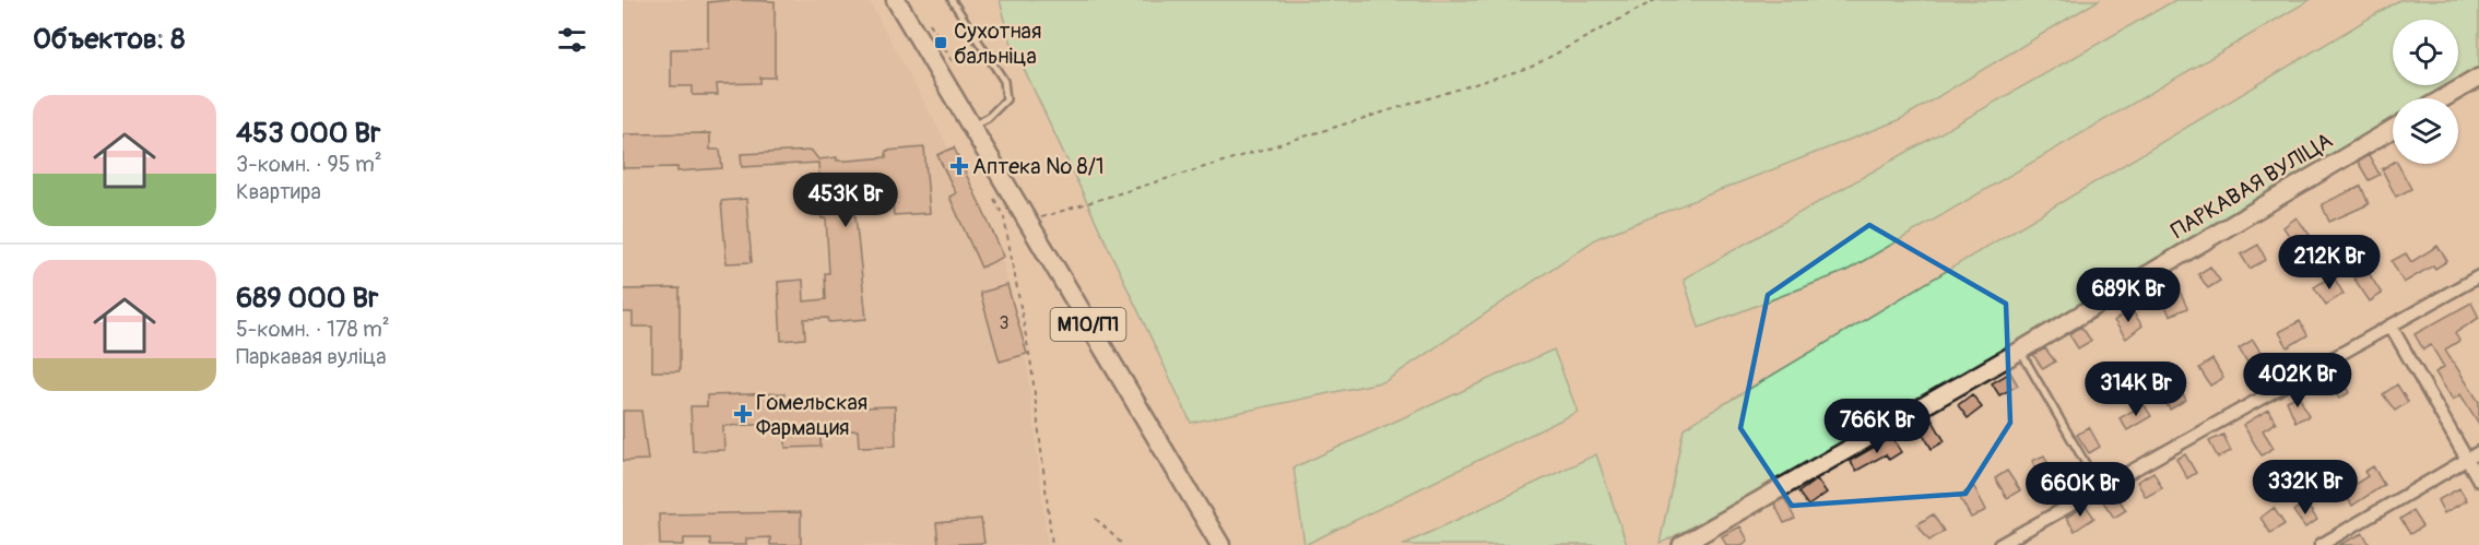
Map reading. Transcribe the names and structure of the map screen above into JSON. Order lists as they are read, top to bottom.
{
  "streets": {
    "main road": ["М10/П1"],
    "street": ["ПАРКАВАЯ ВУЛІЦА"]
  },
  "places": {
    "transit": ["Сухотная бальніца"],
    "health": ["Аптека № 8/1", "Гомельская Фармация"]
  },
  "house_numbers": ["3"],
  "page": {
    "heading": "Объектов: 8",
    "list": [
      {
        "name": "453 000 Br",
        "note": "3-комн. · 95 m² · Квартира"
      },
      {
        "name": "689 000 Br",
        "note": "5-комн. · 178 m² · Паркавая вуліца"
      }
    ],
    "price": [
      "453K Br",
      "212K Br",
      "689K Br",
      "402K Br",
      "314K Br",
      "766K Br",
      "332K Br",
      "660K Br"
    ]
  }
}
